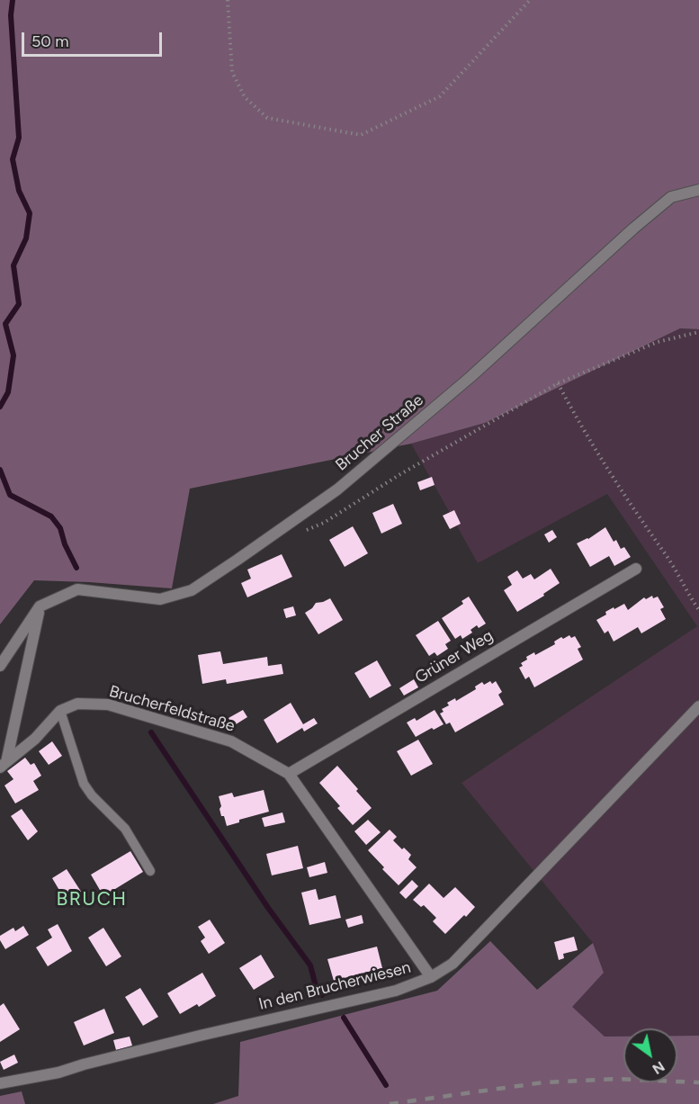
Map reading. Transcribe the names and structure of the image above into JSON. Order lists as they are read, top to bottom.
{
  "streets": {
    "street": [
      "Brucher Straße",
      "Grüner Weg",
      "Brucherfeldstraße",
      "In den Brucherwiesen"
    ]
  },
  "crossings": [
    ["Grüner Weg", "Brucherfeldstraße"],
    ["Brucherfeldstraße", "In den Brucherwiesen"]
  ],
  "districts": ["BRUCH"],
  "scale_bar": "50 m",
  "north": "bottom right"
}
